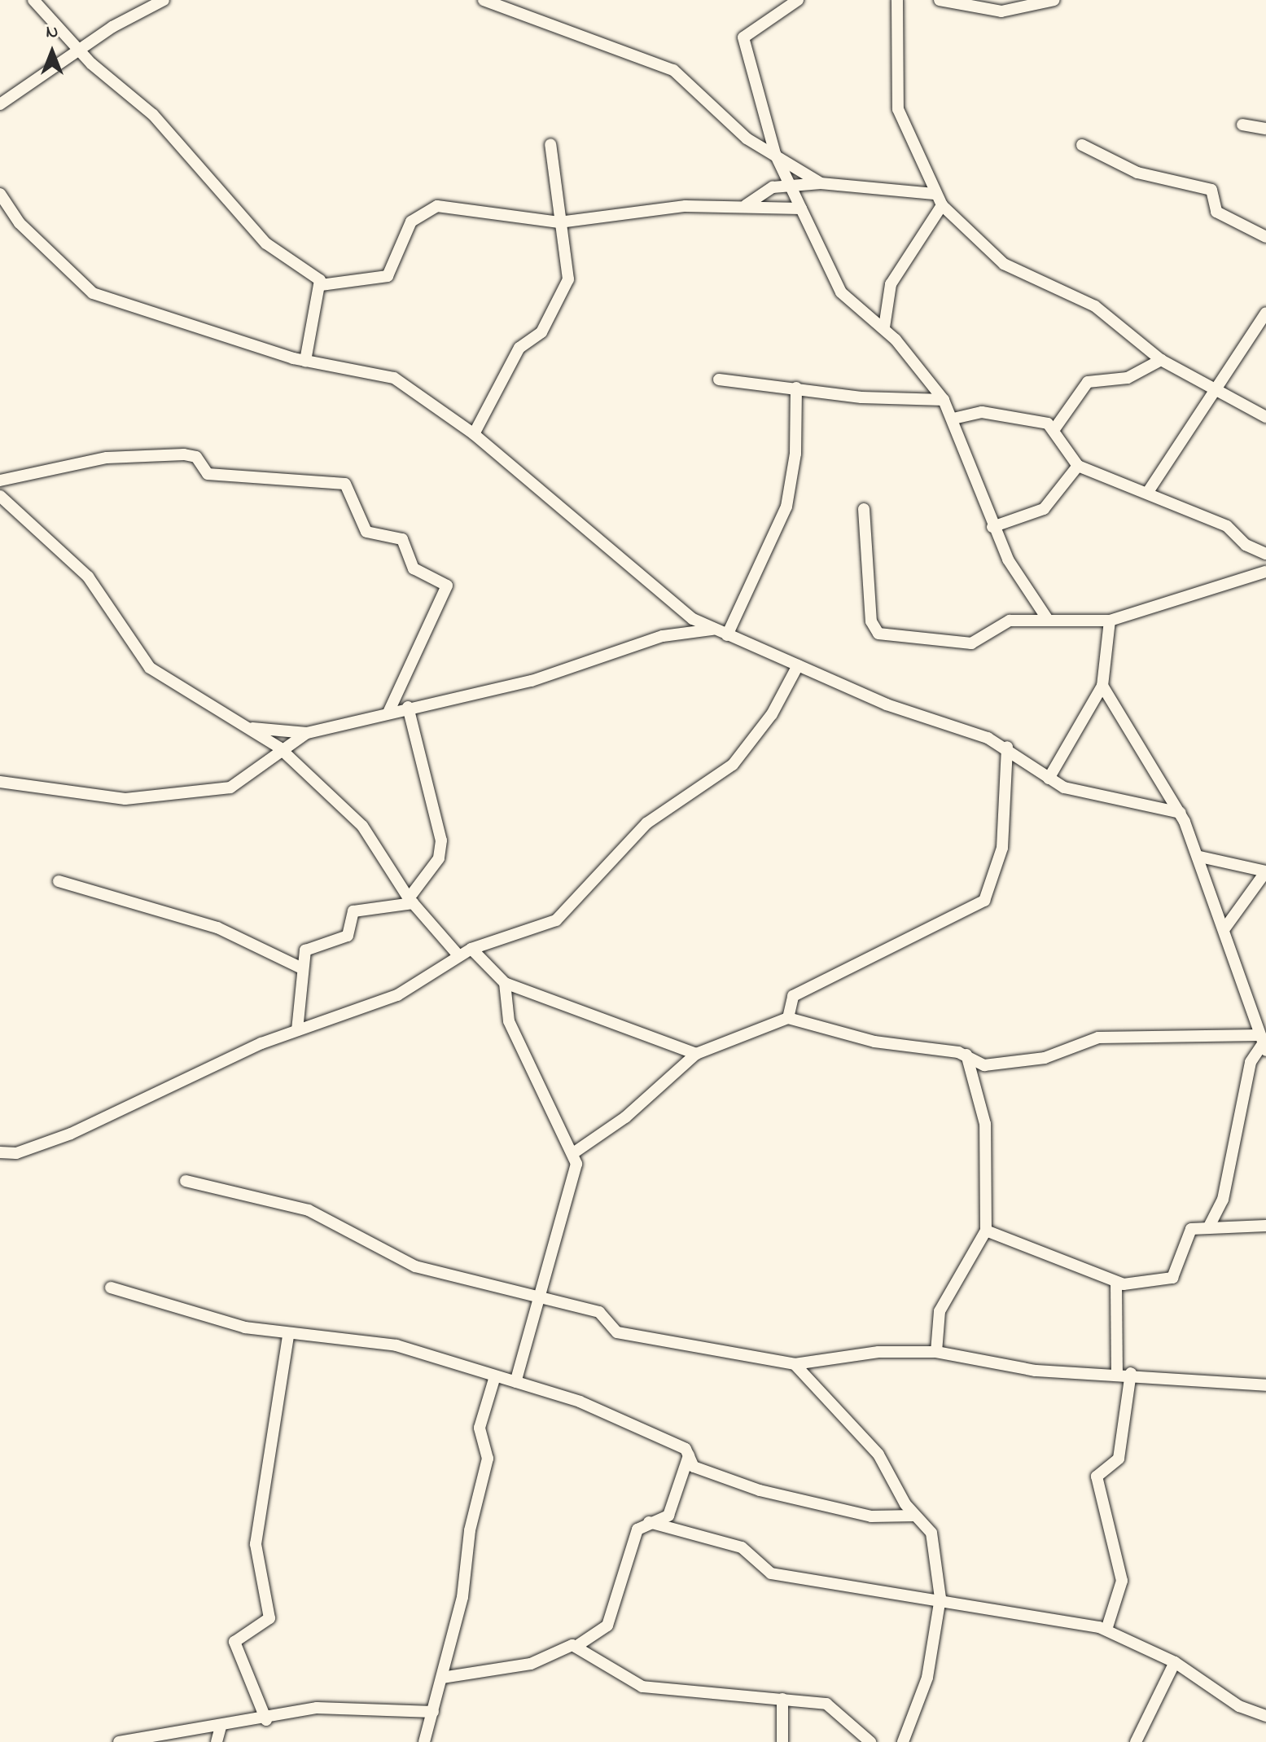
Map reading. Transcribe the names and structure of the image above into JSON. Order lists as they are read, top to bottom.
{
  "north": "top"
}
